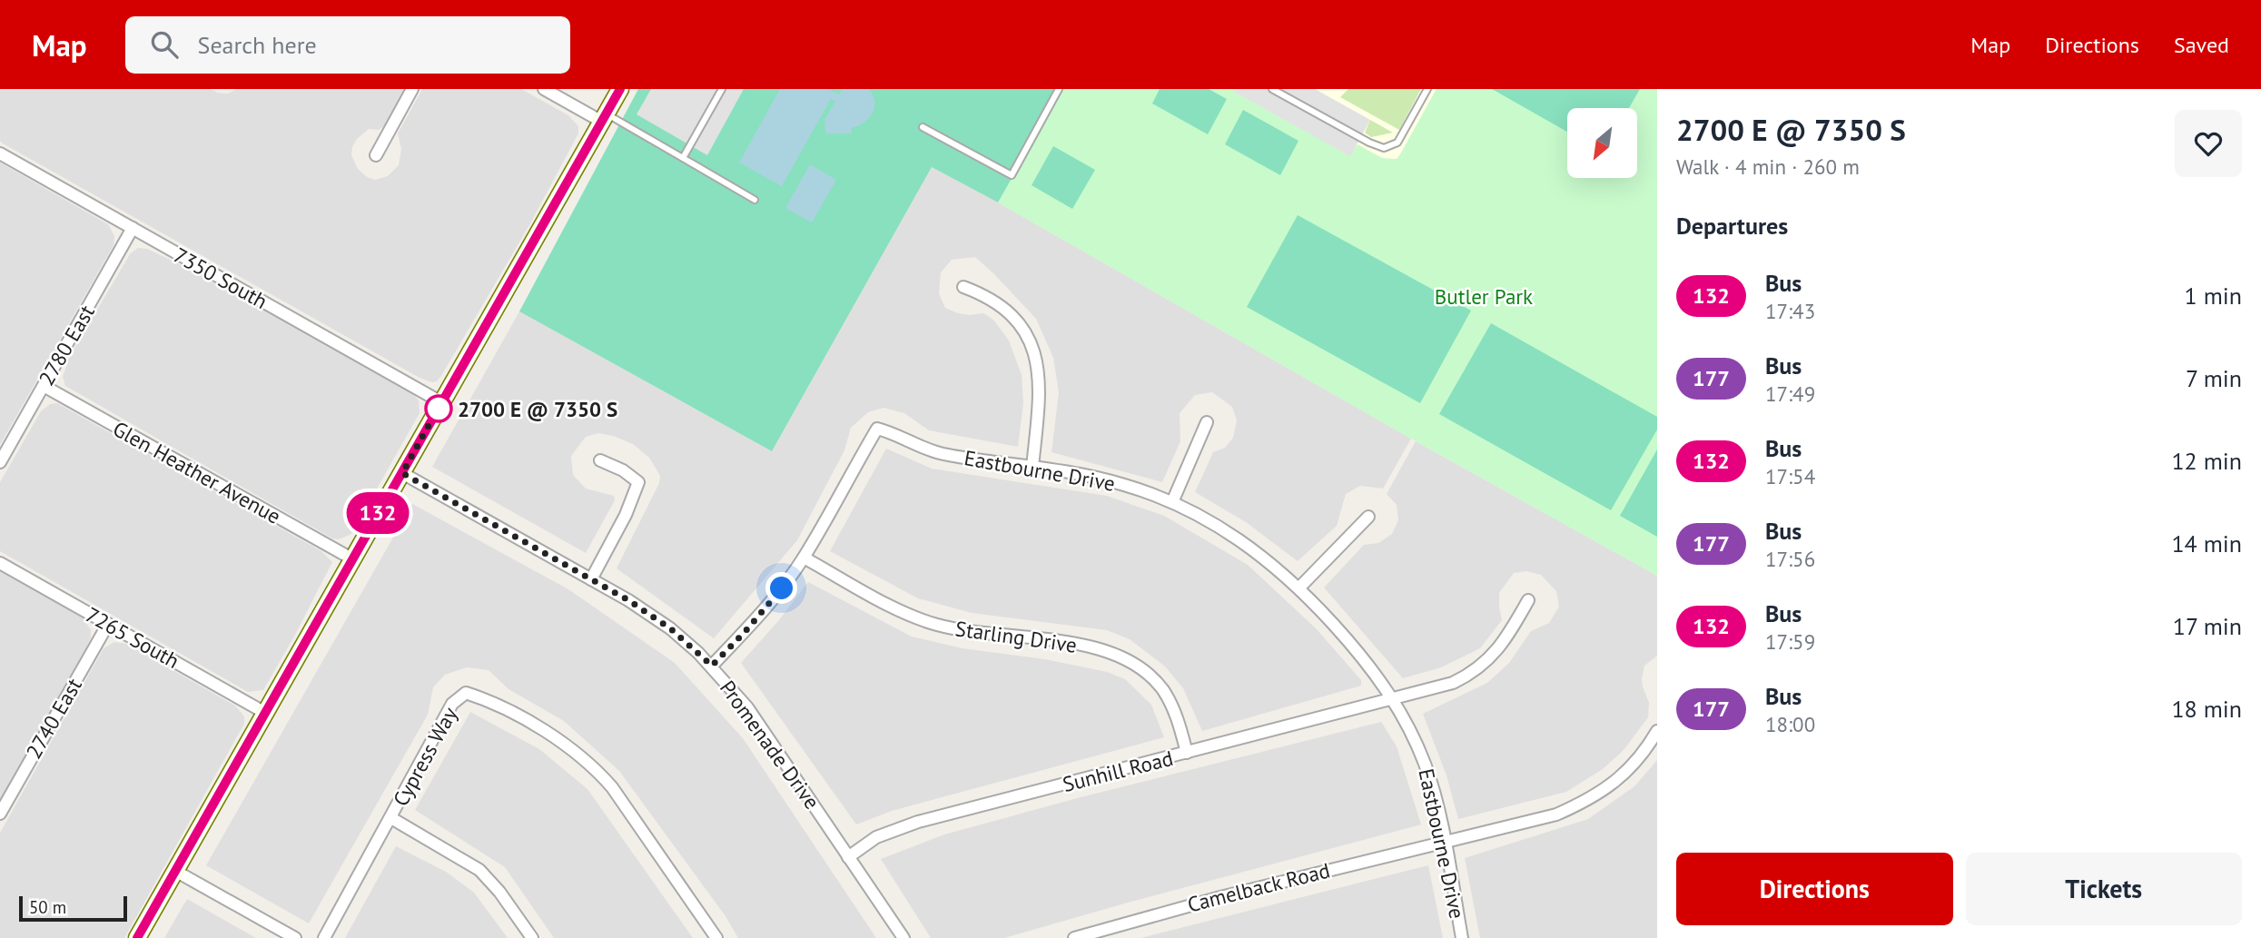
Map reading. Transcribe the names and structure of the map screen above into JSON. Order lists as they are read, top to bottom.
{
  "streets": {
    "street": [
      "7350 South",
      "2780 East",
      "Eastbourne Drive",
      "Glen Heather Avenue",
      "Starling Drive",
      "7265 South",
      "2740 East",
      "Promenade Drive",
      "Cypress Way",
      "Sunhill Road",
      "Camelback Road"
    ]
  },
  "crossings": [
    ["7350 South", "2780 East"],
    ["2780 East", "Glen Heather Avenue"],
    ["Eastbourne Drive", "Starling Drive"],
    ["Eastbourne Drive", "Promenade Drive"],
    ["Eastbourne Drive", "Sunhill Road"],
    ["Eastbourne Drive", "Camelback Road"],
    ["Starling Drive", "Sunhill Road"],
    ["7265 South", "2740 East"],
    ["Promenade Drive", "Sunhill Road"]
  ],
  "parks": ["Butler Park"],
  "places": ["2700 E @ 7350 S"],
  "lines": ["bus line 132"],
  "scale_bar": "50 m",
  "north": "bottom left",
  "page": {
    "header": "Map",
    "search": "Search here",
    "nav": ["Map", "Directions", "Saved"],
    "on_map": "132",
    "heading": [
      ["2700 E @ 7350 S", "Walk · 4 min · 260 m"],
      "Departures"
    ],
    "list": [
      {
        "mark": "132",
        "name": "Bus",
        "note": "17:43",
        "value": "1 min"
      },
      {
        "mark": "177",
        "name": "Bus",
        "note": "17:49",
        "value": "7 min"
      },
      {
        "mark": "132",
        "name": "Bus",
        "note": "17:54",
        "value": "12 min"
      },
      {
        "mark": "177",
        "name": "Bus",
        "note": "17:56",
        "value": "14 min"
      },
      {
        "mark": "132",
        "name": "Bus",
        "note": "17:59",
        "value": "17 min"
      },
      {
        "mark": "177",
        "name": "Bus",
        "note": "18:00",
        "value": "18 min"
      }
    ],
    "buttons": ["Directions", "Tickets"],
    "scale": "50 m"
  }
}
